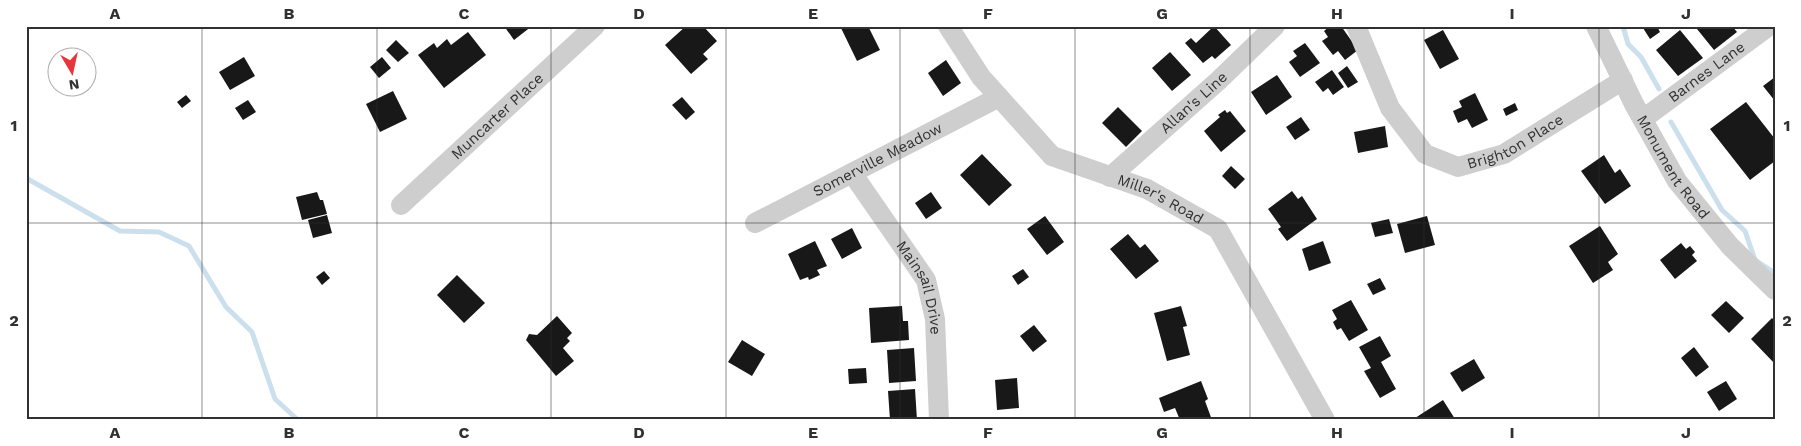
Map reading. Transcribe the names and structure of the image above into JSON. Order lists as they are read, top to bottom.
{
  "streets": {
    "street": [
      "Barnes Lane",
      "Allan's Line",
      "Muncarter Place",
      "Brighton Place",
      "Somerville Meadow",
      "Monument Road",
      "Miller's Road",
      "Mainsail Drive"
    ]
  },
  "crossings": [
    ["Barnes Lane", "Monument Road"],
    ["Allan's Line", "Miller's Road"],
    ["Brighton Place", "Monument Road"],
    ["Somerville Meadow", "Miller's Road"],
    ["Somerville Meadow", "Mainsail Drive"]
  ],
  "north": "bottom",
  "grid": {
    "columns": [
      "A",
      "B",
      "C",
      "D",
      "E",
      "F",
      "G",
      "H",
      "I",
      "J"
    ],
    "rows": ["1", "2"]
  }
}
